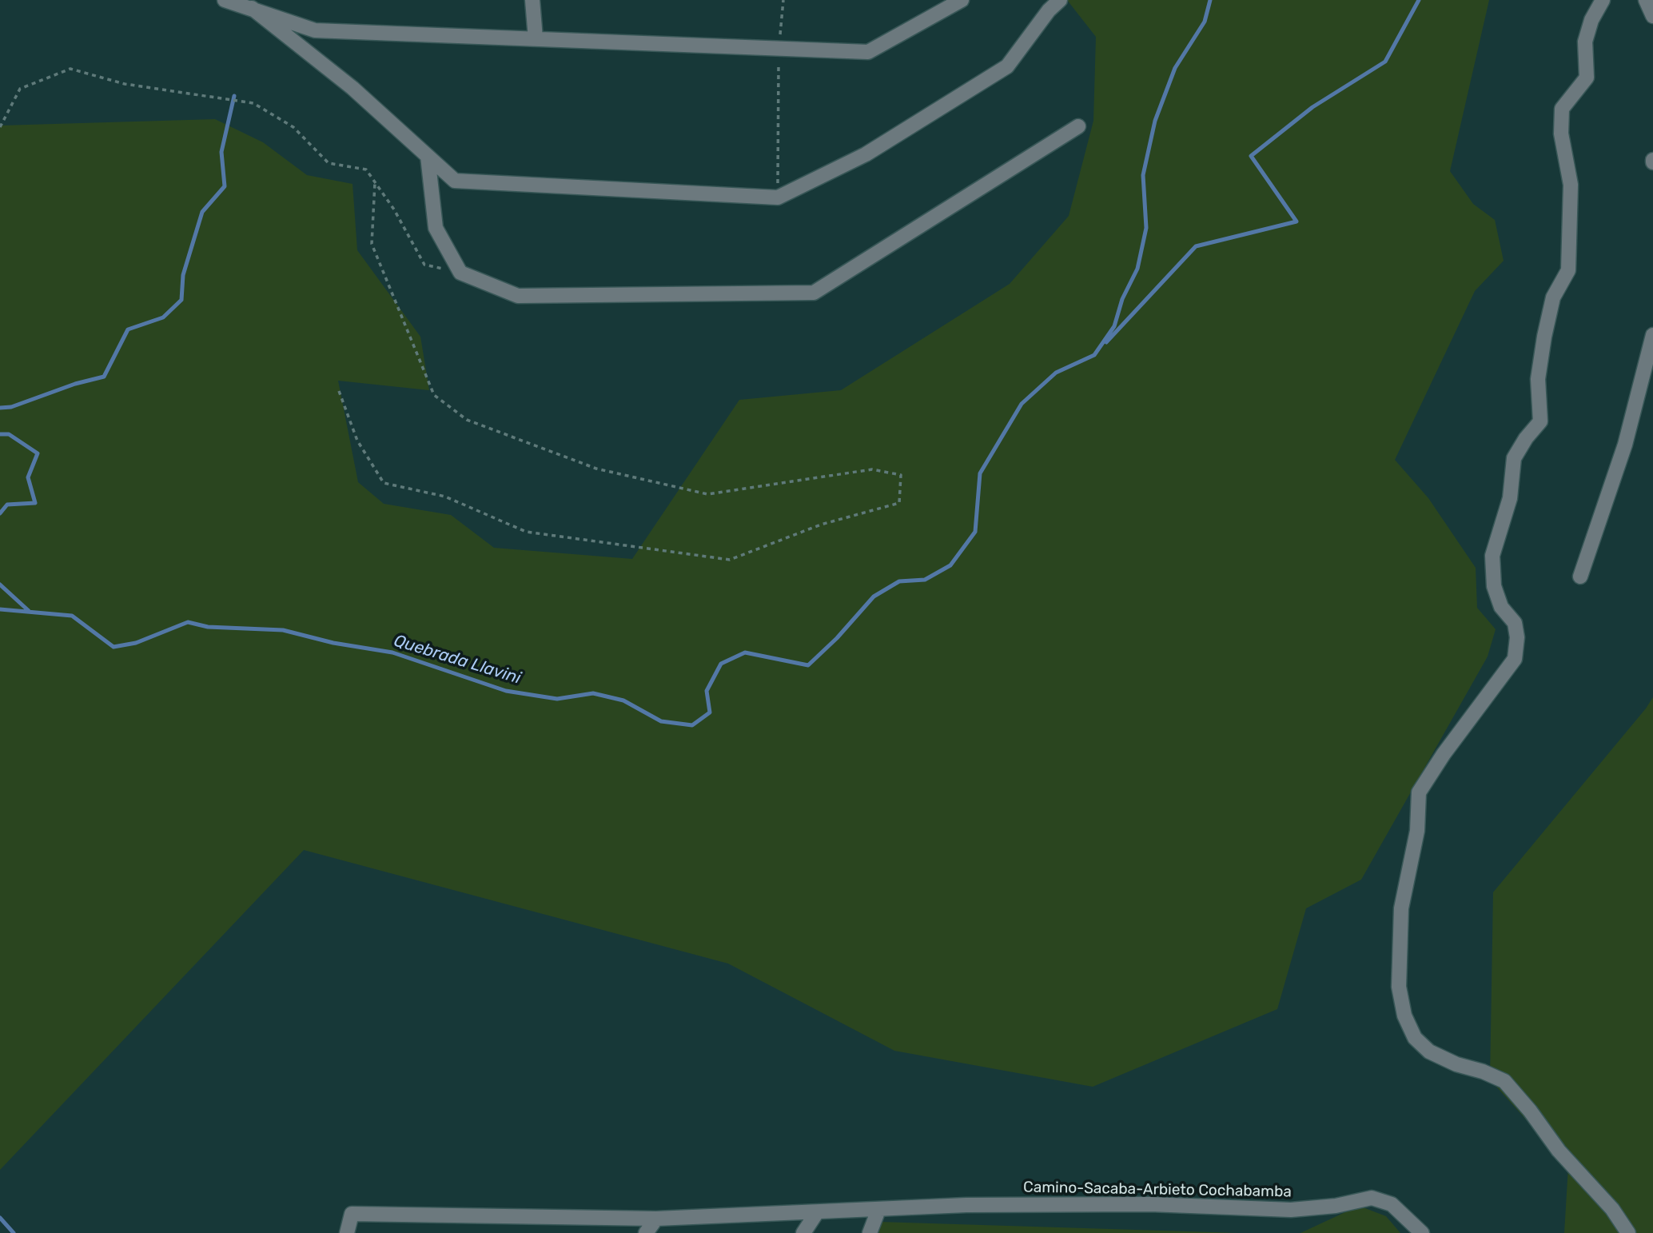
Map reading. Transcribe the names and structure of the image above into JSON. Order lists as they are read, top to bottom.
{
  "streets": {
    "street": ["Camino-Sacaba-Arbieto Cochabamba"]
  },
  "water": ["Quebrada Llavini"]
}
